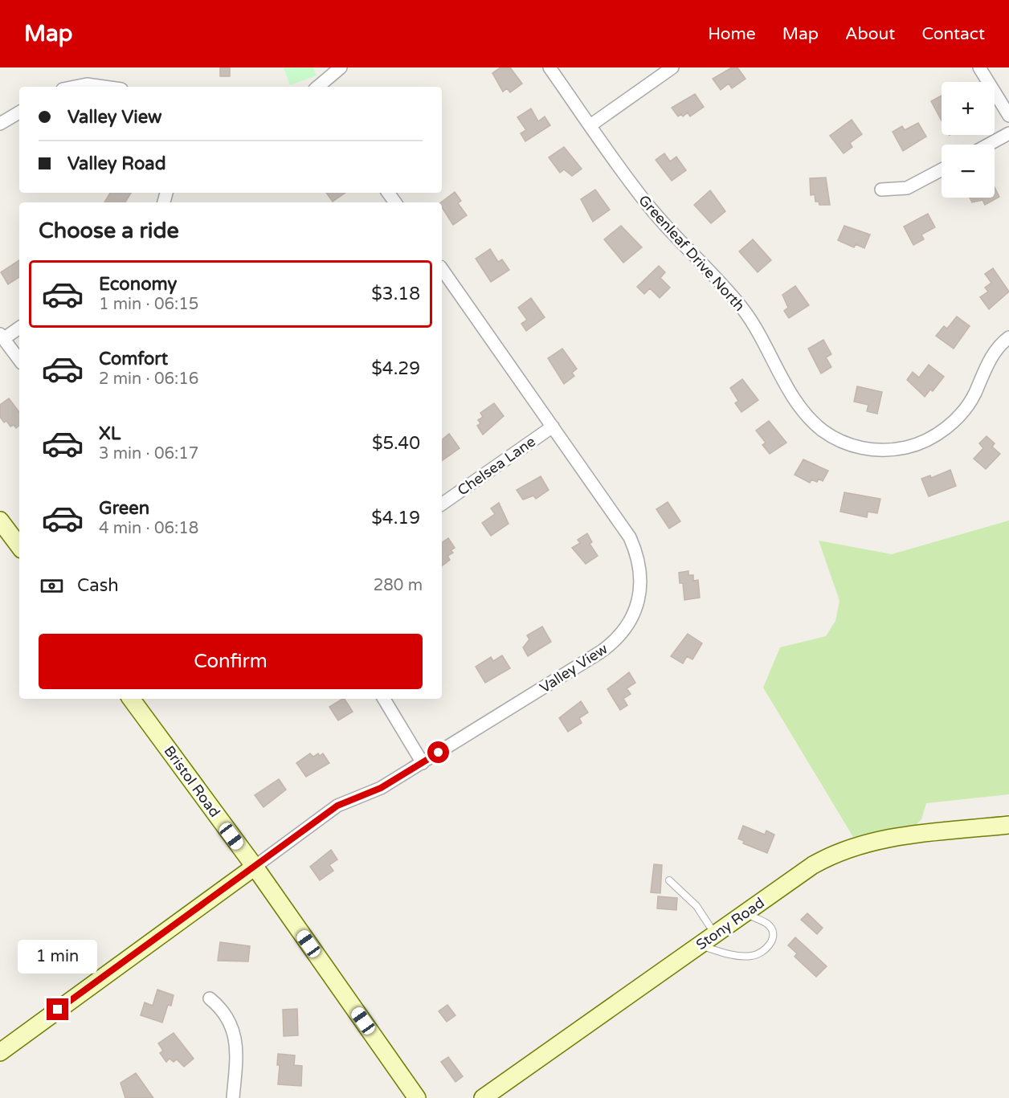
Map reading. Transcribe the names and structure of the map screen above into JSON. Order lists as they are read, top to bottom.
{
  "streets": {
    "street": [
      "Greenleaf Drive North",
      "Chelsea Lane",
      "Valley View",
      "Bristol Road",
      "Stony Road"
    ]
  },
  "crossings": [
    ["Chelsea Lane", "Valley View"],
    ["Valley View", "Bristol Road"]
  ],
  "page": {
    "header": "Map",
    "nav": [
      "Home",
      "Map",
      "About",
      "Contact"
    ],
    "map_buttons": ["+", "−"],
    "banner": ["Valley View", "Valley Road"],
    "heading": "Choose a ride",
    "list": [
      {
        "name": "Economy",
        "note": "1 min · 06:15",
        "value": "$3.18"
      },
      {
        "name": "Comfort",
        "note": "2 min · 06:16",
        "value": "$4.29"
      },
      {
        "name": "XL",
        "note": "3 min · 06:17",
        "value": "$5.40"
      },
      {
        "name": "Green",
        "note": "4 min · 06:18",
        "value": "$4.19"
      }
    ],
    "pay": ["Cash", "280 m"],
    "buttons": "Confirm",
    "bubble": "1 min"
  }
}
